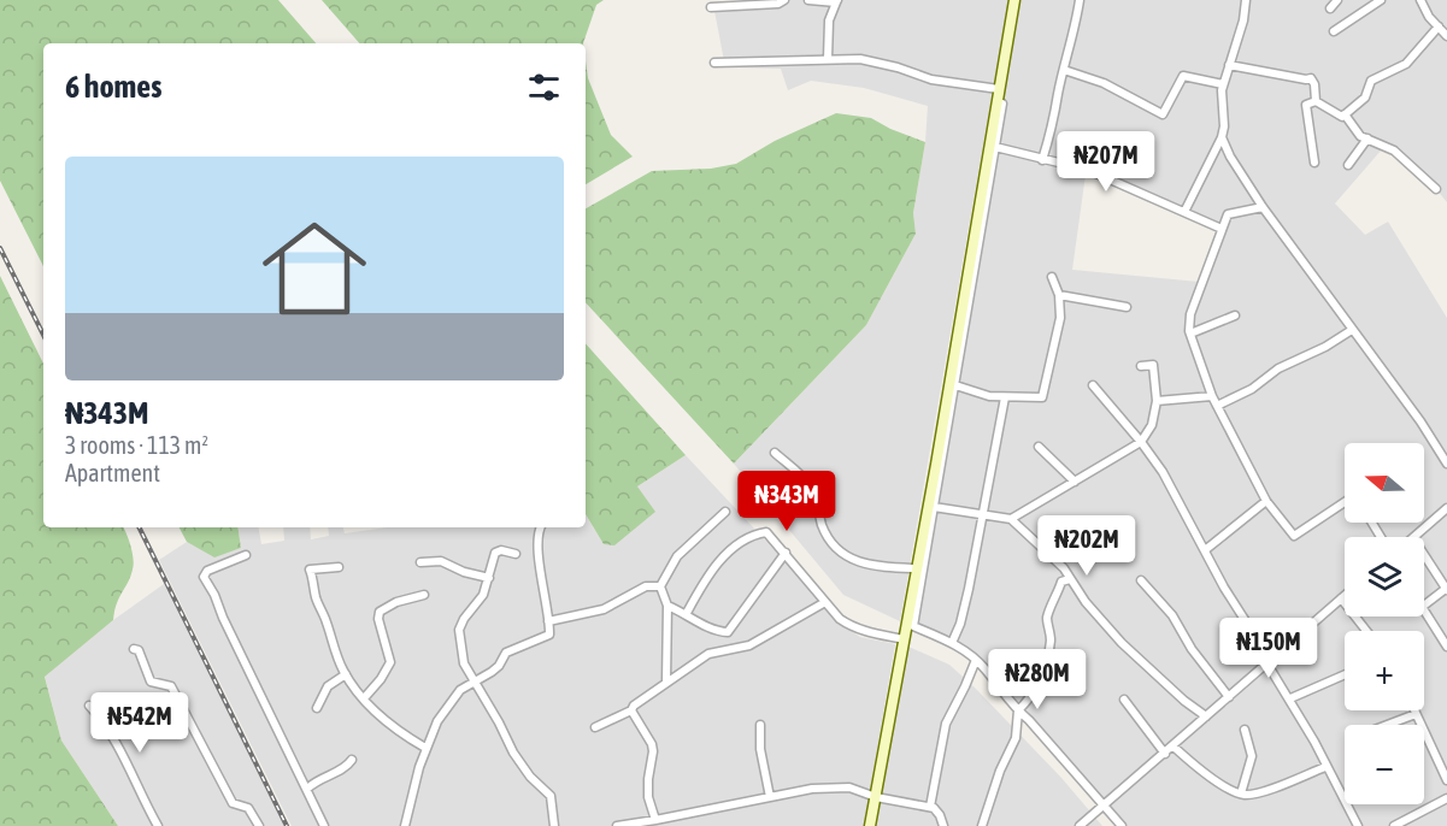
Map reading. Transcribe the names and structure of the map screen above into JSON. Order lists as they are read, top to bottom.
{
  "north": "left",
  "page": {
    "heading": "6 homes",
    "list": [
      {
        "name": "₦343M",
        "note": "3 rooms · 113 m² · Apartment"
      }
    ],
    "price": [
      "₦207M",
      "₦343M",
      "₦202M",
      "₦150M",
      "₦280M",
      "₦542M"
    ],
    "map_buttons": ["+", "−"]
  }
}
